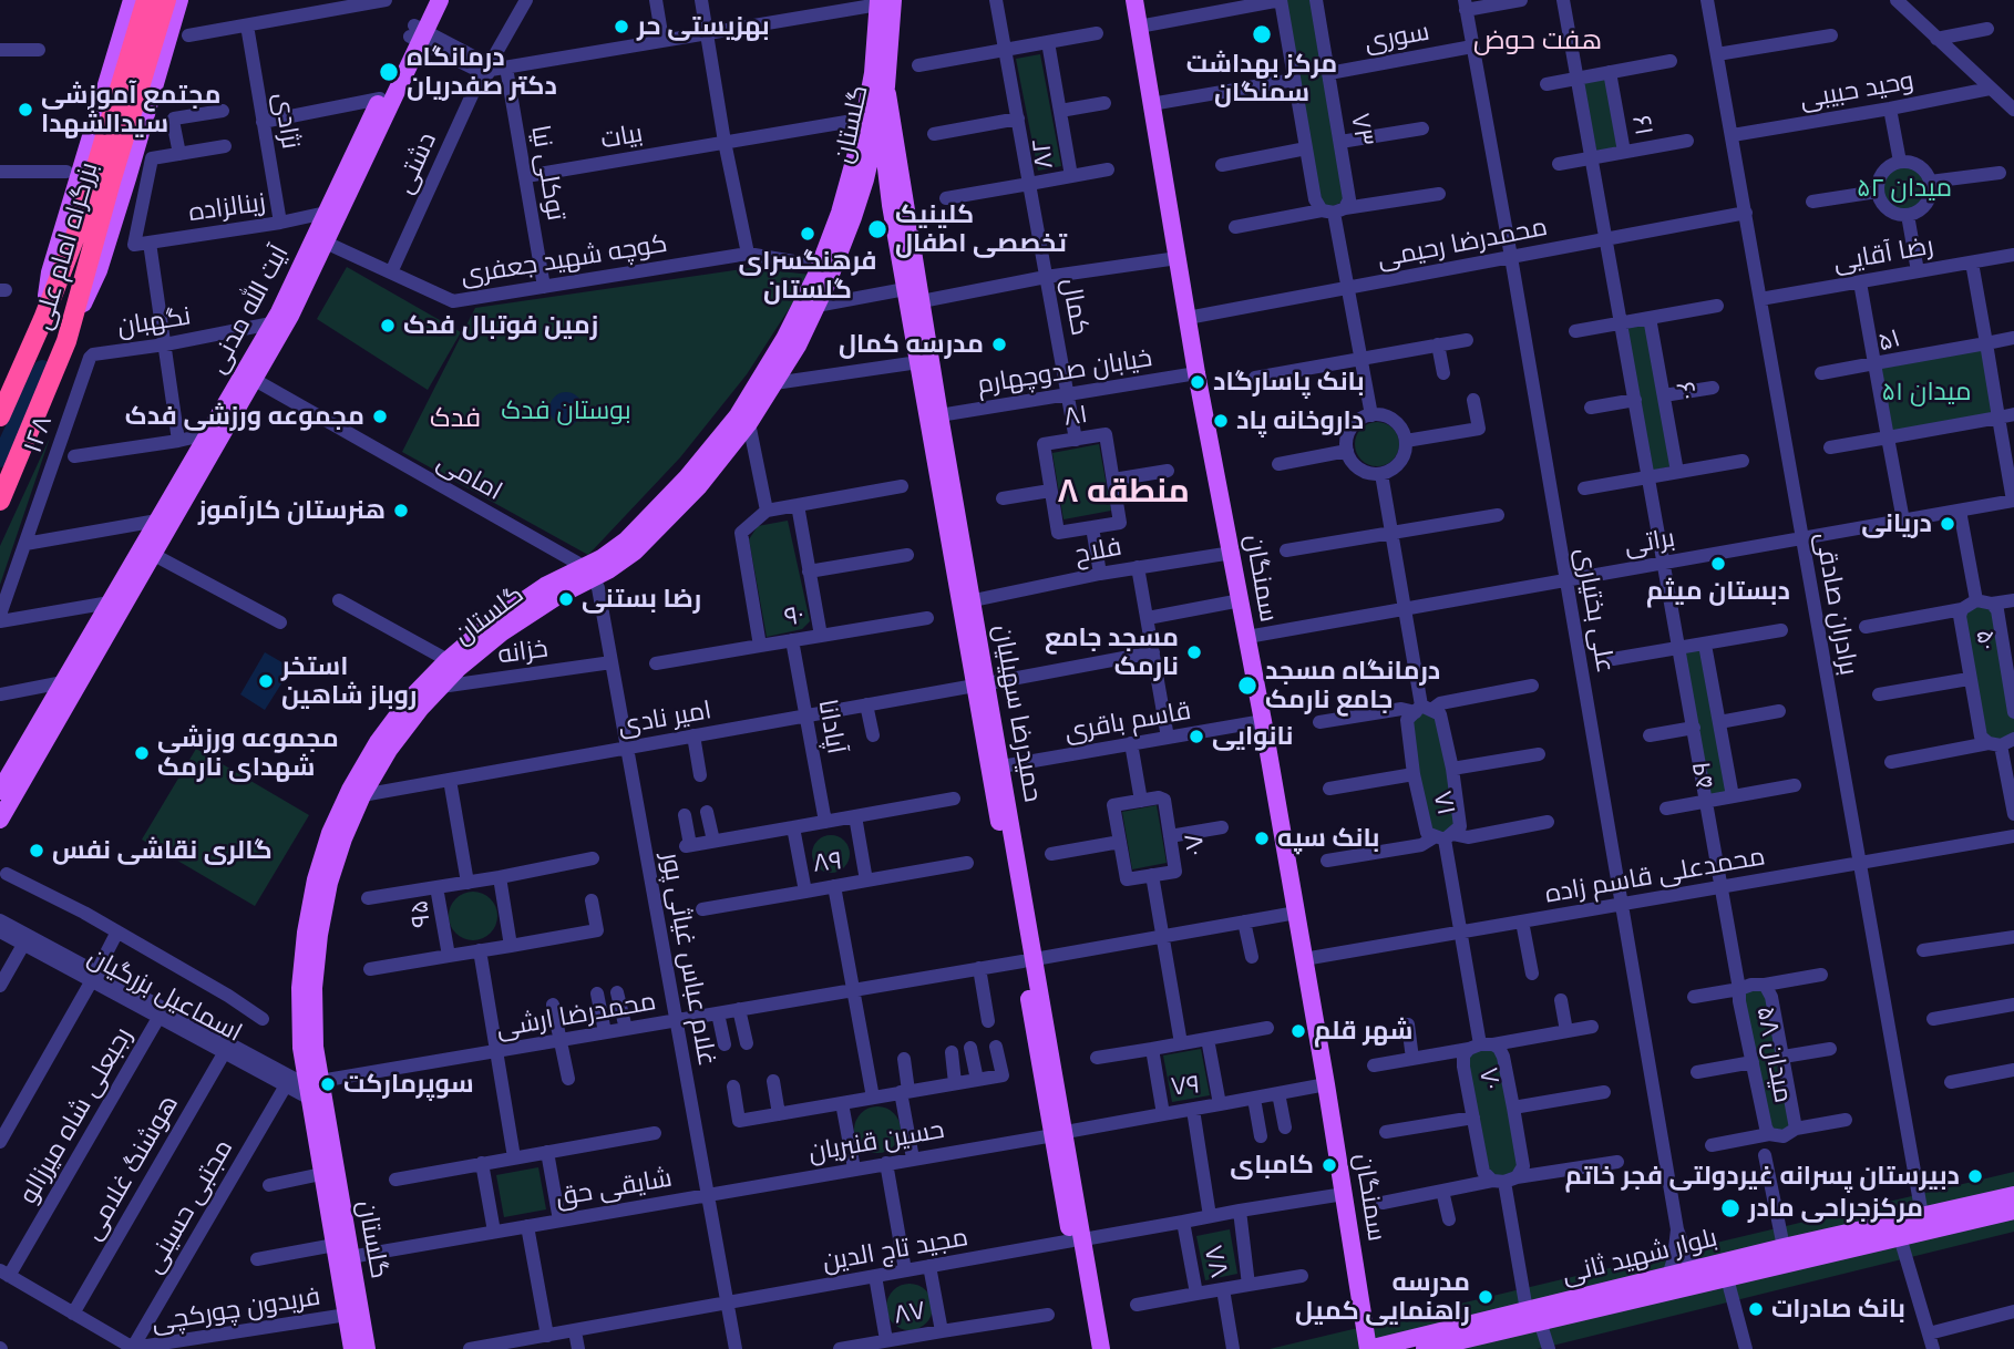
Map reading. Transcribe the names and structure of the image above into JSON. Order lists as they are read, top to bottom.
{
  "streets": {
    "highway": ["بزرگراه امام علی"],
    "main road": [
      "گلستان",
      "آیت الله مدنی",
      "سمنگان",
      "حمیدرضا سهیلیان",
      "بلوار شهید ثانی"
    ],
    "street": [
      "سوری",
      "وحید حبیبی",
      "نژادی",
      "۶۱",
      "۷۳",
      "بیات",
      "۸۲",
      "دشتی",
      "توکلی نیا",
      "زینالزاده",
      "محمدرضا رحیمی",
      "رضا آقایی",
      "کوچه شهید جعفری",
      "کمال",
      "نگهبان",
      "۵۱",
      "خیابان صدوچهارم",
      "۶۰",
      "۸۱",
      "۱۲۸",
      "امامی",
      "براتی",
      "فلاح",
      "برادران صادقی",
      "علی بختیاری",
      "۹۰",
      "۵۰",
      "خزانه",
      "امیر نادی",
      "قاسم باقری",
      "آپادانا",
      "۵۹",
      "۷۱",
      "۸۰",
      "۸۹",
      "محمدعلی قاسم زاده",
      "۹۵",
      "غلام عباس غیاثی ‌پور",
      "اسماعیل بزرگیان",
      "محمدرضا ارشی",
      "میدان ۵۸",
      "۷۰",
      "۷۹",
      "رجبعلی شاه میرزالو",
      "حسین قنبریان",
      "هوشنگ غلامی",
      "شایقی حق",
      "مجتبی حسینی",
      "مجید تاج الدین",
      "۷۸",
      "فریدون چورکچی",
      "۸۷"
    ]
  },
  "crossings": [
    ["سوری", "۷۳"],
    ["سوری", "علی بختیاری"],
    ["وحید حبیبی", "برادران صادقی"],
    ["نژادی", "زینالزاده"],
    ["گلستان", "کوچه شهید جعفری"],
    ["گلستان", "امامی"],
    ["گلستان", "خزانه"],
    ["گلستان", "حمیدرضا سهیلیان"],
    ["گلستان", "امیر نادی"],
    ["گلستان", "غلام عباس غیاثی ‌پور"],
    ["گلستان", "اسماعیل بزرگیان"],
    ["گلستان", "محمدرضا ارشی"],
    ["گلستان", "شایقی حق"],
    ["گلستان", "فریدون چورکچی"],
    ["۶۱", "۶۰"],
    ["بیات", "توکلی نیا"],
    ["۸۲", "کمال"],
    ["دشتی", "توکلی نیا"],
    ["دشتی", "کوچه شهید جعفری"],
    ["توکلی نیا", "کوچه شهید جعفری"],
    ["زینالزاده", "آیت الله مدنی"],
    ["محمدرضا رحیمی", "۶۰"],
    ["محمدرضا رحیمی", "سمنگان"],
    ["محمدرضا رحیمی", "برادران صادقی"],
    ["محمدرضا رحیمی", "علی بختیاری"],
    ["رضا آقایی", "برادران صادقی"],
    ["کوچه شهید جعفری", "آیت الله مدنی"],
    ["کمال", "خیابان صدوچهارم"],
    ["کمال", "۸۱"],
    ["آیت الله مدنی", "نگهبان"],
    ["آیت الله مدنی", "امامی"],
    ["نگهبان", "۱۲۸"],
    ["۵۱", "براتی"],
    ["خیابان صدوچهارم", "سمنگان"],
    ["خیابان صدوچهارم", "حمیدرضا سهیلیان"],
    ["۶۰", "براتی"],
    ["۶۰", "۵۹"],
    ["امامی", "غلام عباس غیاثی ‌پور"],
    ["براتی", "سمنگان"],
    ["براتی", "برادران صادقی"],
    ["براتی", "علی بختیاری"],
    ["براتی", "۵۹"],
    ["فلاح", "سمنگان"],
    ["فلاح", "حمیدرضا سهیلیان"],
    ["سمنگان", "قاسم باقری"],
    ["سمنگان", "محمدعلی قاسم زاده"],
    ["سمنگان", "محمدرضا ارشی"],
    ["سمنگان", "بلوار شهید ثانی"],
    ["برادران صادقی", "محمدعلی قاسم زاده"],
    ["برادران صادقی", "بلوار شهید ثانی"],
    ["علی بختیاری", "محمدعلی قاسم زاده"],
    ["۹۰", "آپادانا"],
    ["خزانه", "غلام عباس غیاثی ‌پور"],
    ["حمیدرضا سهیلیان", "امیر نادی"],
    ["حمیدرضا سهیلیان", "قاسم باقری"],
    ["حمیدرضا سهیلیان", "محمدرضا ارشی"],
    ["حمیدرضا سهیلیان", "حسین قنبریان"],
    ["حمیدرضا سهیلیان", "مجید تاج الدین"],
    ["امیر نادی", "آپادانا"],
    ["امیر نادی", "غلام عباس غیاثی ‌پور"],
    ["آپادانا", "۸۹"],
    ["غلام عباس غیاثی ‌پور", "محمدرضا ارشی"],
    ["غلام عباس غیاثی ‌پور", "حسین قنبریان"],
    ["غلام عباس غیاثی ‌پور", "شایقی حق"],
    ["غلام عباس غیاثی ‌پور", "مجید تاج الدین"],
    ["اسماعیل بزرگیان", "محمدرضا ارشی"],
    ["اسماعیل بزرگیان", "رجبعلی شاه میرزالو"],
    ["اسماعیل بزرگیان", "هوشنگ غلامی"],
    ["اسماعیل بزرگیان", "مجتبی حسینی"],
    ["۷۹", "حسین قنبریان"],
    ["حسین قنبریان", "شایقی حق"],
    ["مجتبی حسینی", "فریدون چورکچی"],
    ["مجید تاج الدین", "۷۸"],
    ["مجید تاج الدین", "۸۷"]
  ],
  "districts": ["هفت حوض", "فدک", "منطقه ۸"],
  "parks": ["میدان ۵۲", "میدان ۵۱", "بوستان فدک"],
  "places": [
    "بهزیستی حر",
    "مرکز بهداشت سمنگان",
    "درمانگاه دکتر صفدریان",
    "مجتمع آموزشی سیدالشهدا",
    "کلینیک تخصصی اطفال",
    "فرهنگسرای گلستان",
    "زمین فوتبال فدک",
    "مدرسه کمال",
    "بانک پاسارگاد",
    "مجموعه ورزشی فدک",
    "داروخانه پاد",
    "هنرستان کارآموز",
    "دریانی",
    "دبستان میثم",
    "رضا بستنی",
    "مسجد جامع نارمک",
    "استخر روباز شاهین",
    "درمانگاه مسجد جامع نارمک",
    "نانوایی",
    "مجموعه ورزشی شهدای نارمک",
    "بانک سپه",
    "گالری نقاشی نفس",
    "شهر قلم",
    "سوپرمارکت",
    "کامبای",
    "دبیرستان پسرانه غیردولتی فجر خاتم",
    "مرکزجراحی مادر",
    "مدرسه راهنمایی کمیل",
    "بانک صادرات"
  ]
}
